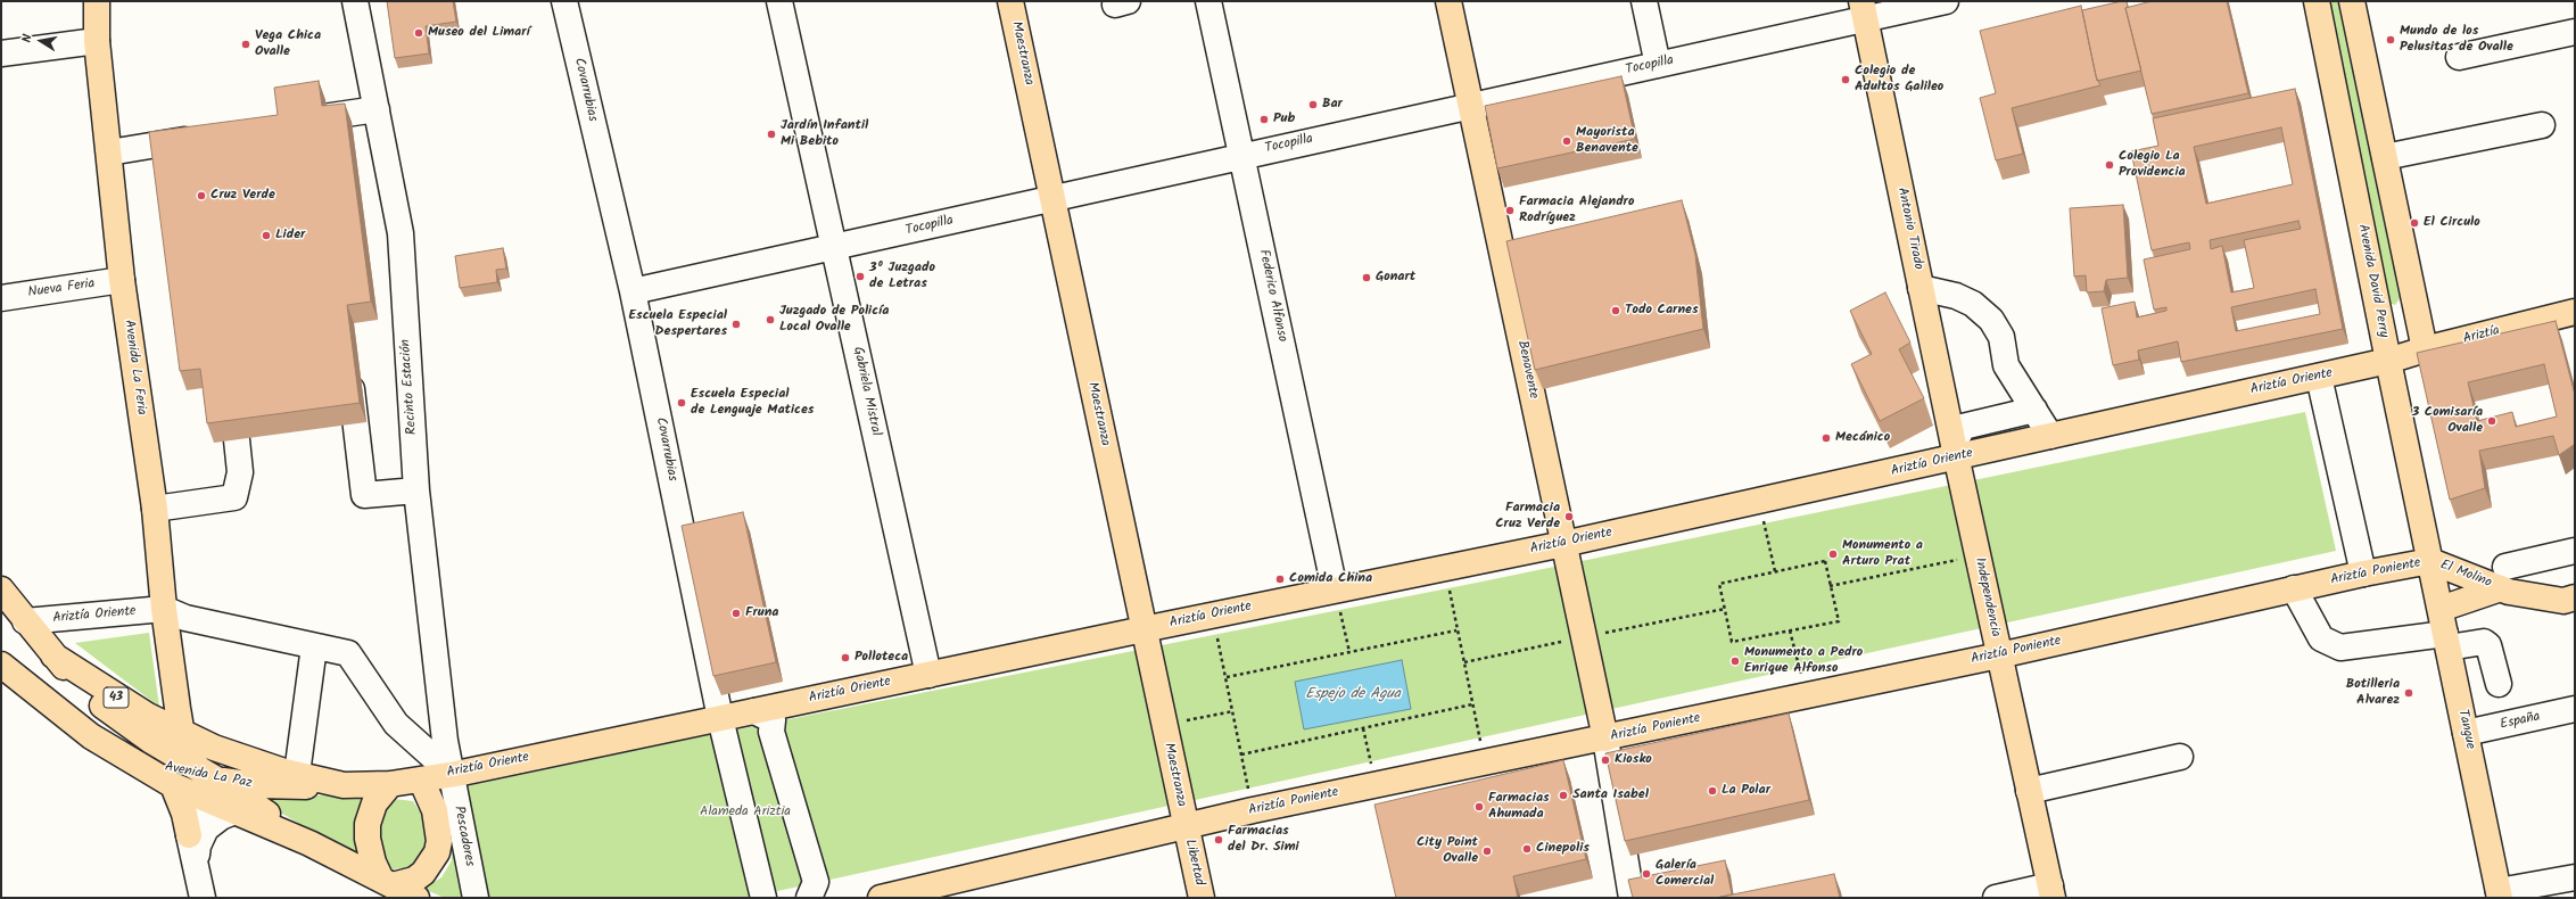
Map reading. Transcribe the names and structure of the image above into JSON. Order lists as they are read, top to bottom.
{
  "streets": {
    "main road": [
      "Maestranza",
      "Antonio Tirado",
      "Avenida David Perry",
      "Ariztía",
      "Avenida La Feria",
      "Benavente",
      "Ariztía Oriente",
      "Ariztía Poniente",
      "El Molino",
      "Independencia",
      "43",
      "Tangue",
      "Avenida La Paz",
      "Libertad"
    ],
    "street": [
      "Tocopilla",
      "Covarrubias",
      "Nueva Feria",
      "Federico Alfonso",
      "Recinto Estación",
      "Gabriela Mistral",
      "España",
      "Pescadores"
    ]
  },
  "crossings": [
    ["Maestranza", "Tocopilla"],
    ["Maestranza", "Ariztía Oriente"],
    ["Maestranza", "Ariztía Poniente"],
    ["Maestranza", "Libertad"],
    ["Tocopilla", "Covarrubias"],
    ["Tocopilla", "Antonio Tirado"],
    ["Tocopilla", "Federico Alfonso"],
    ["Tocopilla", "Benavente"],
    ["Tocopilla", "Gabriela Mistral"],
    ["Covarrubias", "Ariztía Oriente"],
    ["Antonio Tirado", "Ariztía Oriente"],
    ["Antonio Tirado", "Independencia"],
    ["Avenida David Perry", "Ariztía"],
    ["Avenida David Perry", "Ariztía Oriente"],
    ["Avenida David Perry", "Ariztía Poniente"],
    ["Avenida David Perry", "El Molino"],
    ["Avenida David Perry", "Tangue"],
    ["Nueva Feria", "Avenida La Feria"],
    ["Federico Alfonso", "Ariztía Oriente"],
    ["Ariztía", "Ariztía Oriente"],
    ["Avenida La Feria", "Ariztía Oriente"],
    ["Avenida La Feria", "Avenida La Paz"],
    ["Benavente", "Ariztía Oriente"],
    ["Benavente", "Ariztía Poniente"],
    ["Ariztía Oriente", "Recinto Estación"],
    ["Ariztía Oriente", "Gabriela Mistral"],
    ["Ariztía Oriente", "Independencia"],
    ["Ariztía Oriente", "43"],
    ["Ariztía Oriente", "Avenida La Paz"],
    ["Ariztía Oriente", "Pescadores"],
    ["Recinto Estación", "Pescadores"],
    ["Ariztía Poniente", "El Molino"],
    ["Ariztía Poniente", "Independencia"],
    ["Ariztía Poniente", "Tangue"],
    ["Ariztía Poniente", "Libertad"],
    ["El Molino", "Tangue"],
    ["España", "Tangue"]
  ],
  "water": ["Espejo de Agua"],
  "parks": ["Alameda Ariztia"],
  "places": [
    "Museo del Limarí",
    "Mundo de los Pelusitas de Ovalle",
    "Vega Chica Ovalle",
    "Colegio de Adultos Galileo",
    "Bar",
    "Pub",
    "Jardín Infantil Mi Bebito",
    "Mayorista Benavente",
    "Colegio La Providencia",
    "Cruz Verde",
    "Farmacia Alejandro Rodríguez",
    "El Circulo",
    "Lider",
    "3º Juzgado de Letras",
    "Gonart",
    "Todo Carnes",
    "Juzgado de Policía Local Ovalle",
    "Escuela Especial Despertares",
    "Escuela Especial de Lenguaje Matices",
    "3 Comisaría Ovalle",
    "Mecánico",
    "Farmacia Cruz Verde",
    "Monumento a Arturo Prat",
    "Comida China",
    "Fruna",
    "Polloteca",
    "Monumento a Pedro Enrique Alfonso",
    "Botilleria Alvarez",
    "Kiosko",
    "La Polar",
    "Santa Isabel",
    "Farmacias Ahumada",
    "Farmacias del Dr. Simi",
    "Cinepolis",
    "City Point Ovalle",
    "Galería Comercial"
  ],
  "north": "left"
}
